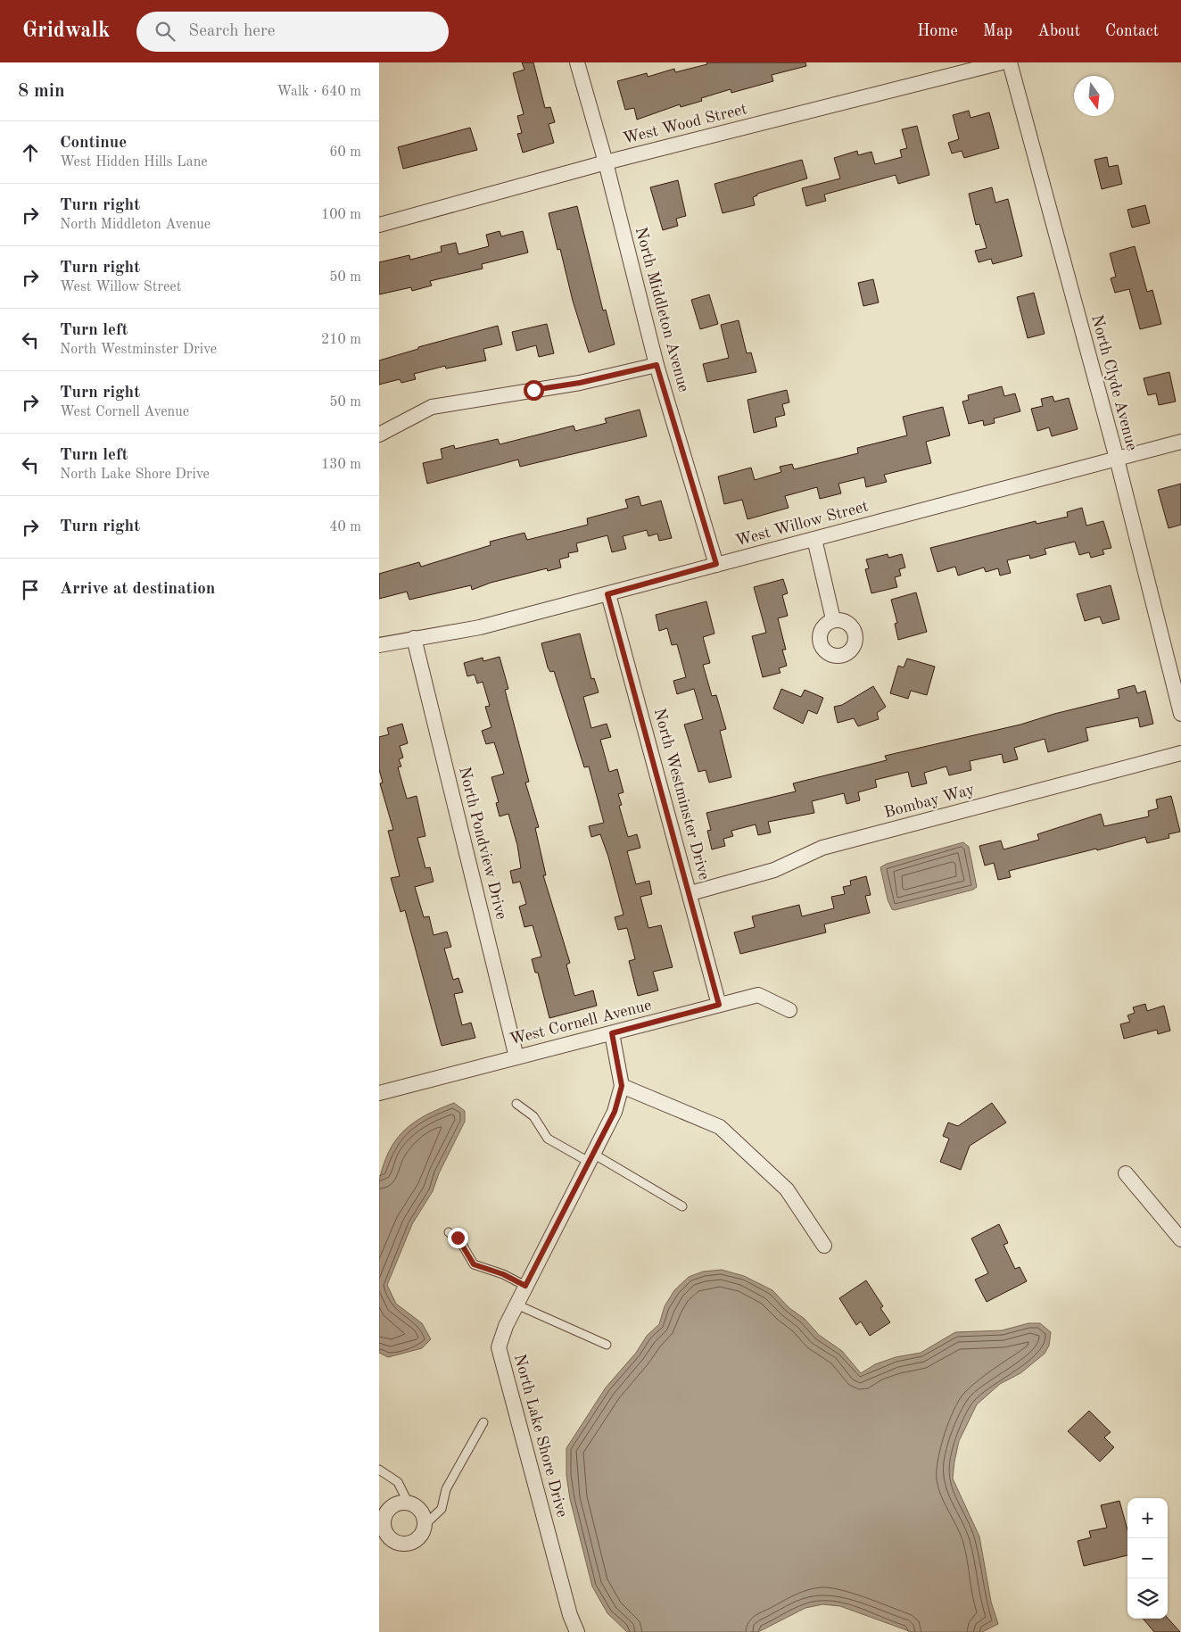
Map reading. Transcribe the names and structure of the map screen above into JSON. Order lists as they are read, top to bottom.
{
  "streets": {
    "street": [
      "West Wood Street",
      "North Middleton Avenue",
      "North Clyde Avenue",
      "West Willow Street",
      "North Westminster Drive",
      "Bombay Way",
      "North Pondview Drive",
      "West Cornell Avenue",
      "North Lake Shore Drive"
    ]
  },
  "crossings": [
    ["West Wood Street", "North Middleton Avenue"],
    ["North Middleton Avenue", "West Willow Street"],
    ["North Clyde Avenue", "West Willow Street"],
    ["West Willow Street", "North Westminster Drive"],
    ["West Willow Street", "North Pondview Drive"],
    ["North Westminster Drive", "Bombay Way"],
    ["North Westminster Drive", "West Cornell Avenue"],
    ["North Pondview Drive", "West Cornell Avenue"],
    ["West Cornell Avenue", "North Lake Shore Drive"]
  ],
  "north": "bottom",
  "page": {
    "header": "Gridwalk",
    "search": "Search here",
    "nav": [
      "Home",
      "Map",
      "About",
      "Contact"
    ],
    "heading": ["8 min", "Walk · 640 m"],
    "list": [
      ["Continue", "West Hidden Hills Lane", "60 m"],
      ["Turn right", "North Middleton Avenue", "100 m"],
      ["Turn right", "West Willow Street", "50 m"],
      ["Turn left", "North Westminster Drive", "210 m"],
      ["Turn right", "West Cornell Avenue", "50 m"],
      ["Turn left", "North Lake Shore Drive", "130 m"],
      ["Turn right", "40 m"],
      "Arrive at destination"
    ],
    "map_buttons": ["+", "−"]
  }
}
